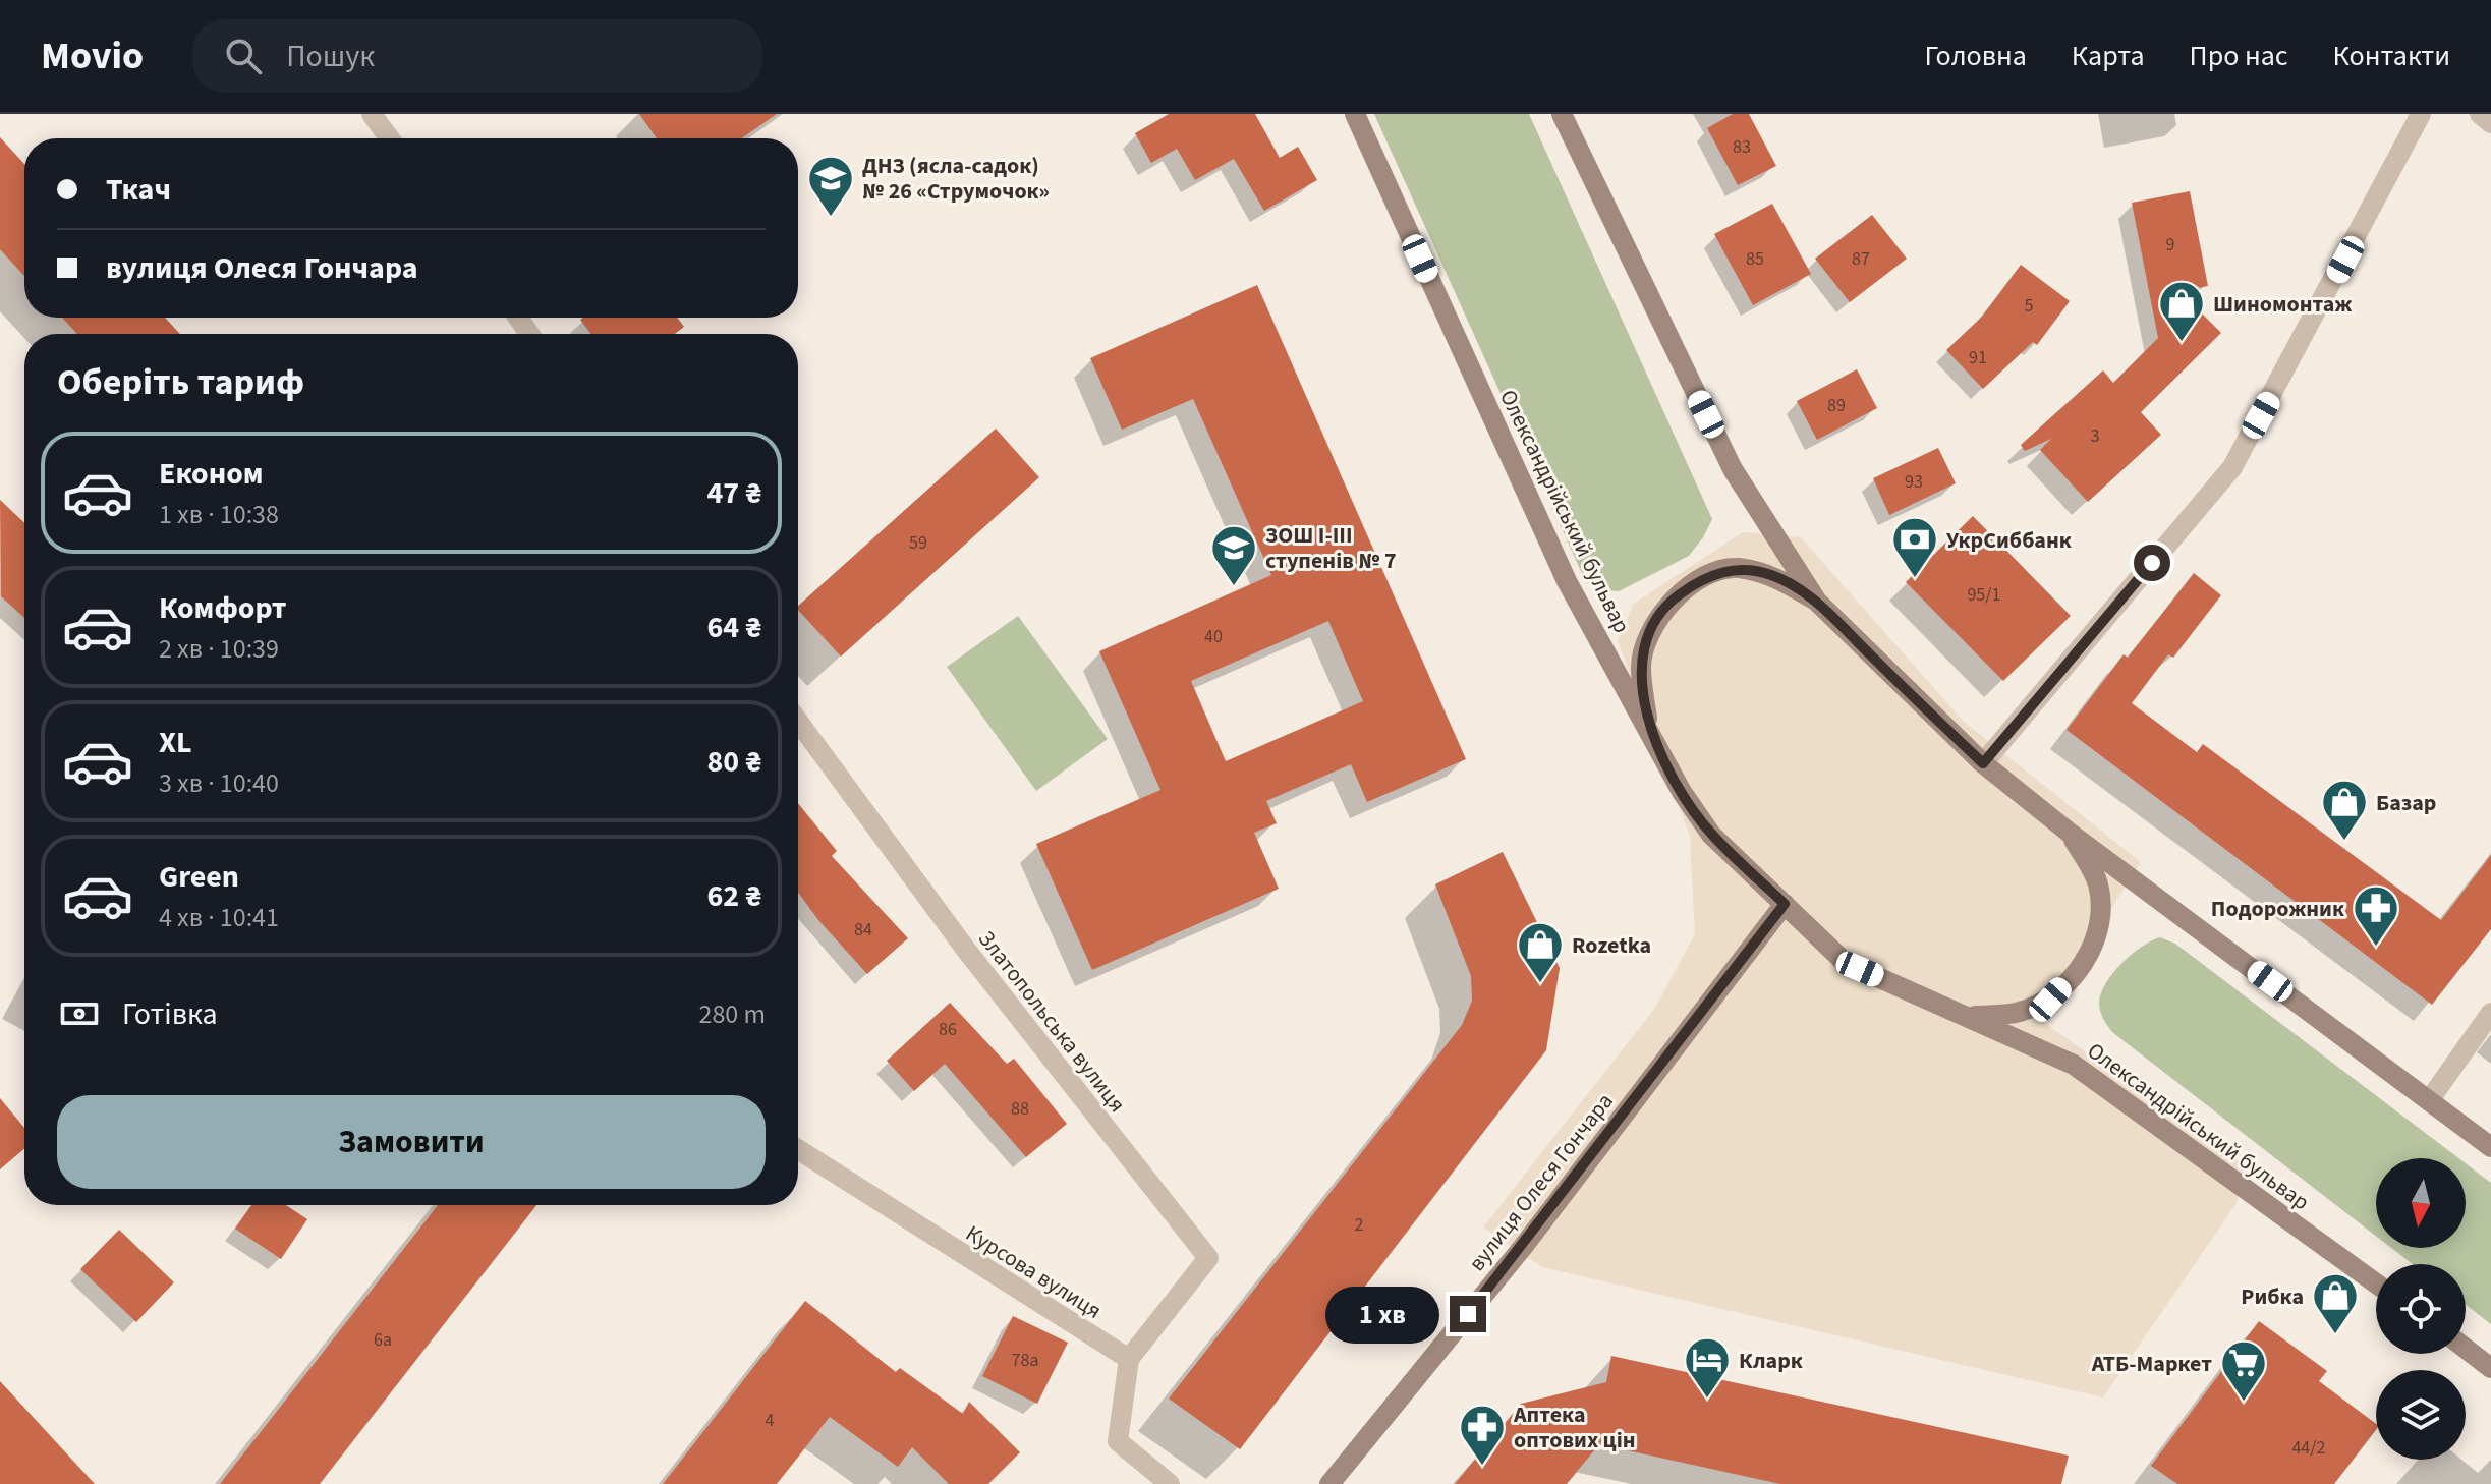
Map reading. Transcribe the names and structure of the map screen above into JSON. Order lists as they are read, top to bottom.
{
  "streets": {
    "main road": ["Олександрійський бульвар", "вулиця Олеся Гончара"],
    "street": ["Златопольська вулиця", "Курсова вулиця"]
  },
  "crossings": [
    ["Олександрійський бульвар", "вулиця Олеся Гончара"],
    ["Златопольська вулиця", "Курсова вулиця"]
  ],
  "places": {
    "school or university": ["ДНЗ (ясла-садок) № 26 «Струмочок»", "ЗОШ І-ІІІ ступенів № 7"],
    "shop": [
      "Шиномонтаж",
      "Базар",
      "Rozetka",
      "Рибка"
    ],
    "bank": ["УкрСиббанк"],
    "pharmacy": ["Подорожник", "Аптека оптових цін"],
    "hotel": ["Кларк"],
    "supermarket": ["АТБ-Маркет"]
  },
  "house_numbers": [
    "83",
    "9",
    "85",
    "87",
    "5",
    "91",
    "89",
    "3",
    "93",
    "59",
    "95/1",
    "40",
    "84",
    "86",
    "88",
    "2",
    "6а",
    "78а",
    "4",
    "44/2"
  ],
  "north": "bottom",
  "page": {
    "header": "Movio",
    "search": "Пошук",
    "nav": [
      "Головна",
      "Карта",
      "Про нас",
      "Контакти"
    ],
    "banner": ["Ткач", "вулиця Олеся Гончара"],
    "heading": "Оберіть тариф",
    "list": [
      {
        "name": "Економ",
        "note": "1 хв · 10:38",
        "value": "47 ₴"
      },
      {
        "name": "Комфорт",
        "note": "2 хв · 10:39",
        "value": "64 ₴"
      },
      {
        "name": "XL",
        "note": "3 хв · 10:40",
        "value": "80 ₴"
      },
      {
        "name": "Green",
        "note": "4 хв · 10:41",
        "value": "62 ₴"
      }
    ],
    "pay": ["Готівка", "280 m"],
    "buttons": "Замовити",
    "bubble": "1 хв"
  }
}
